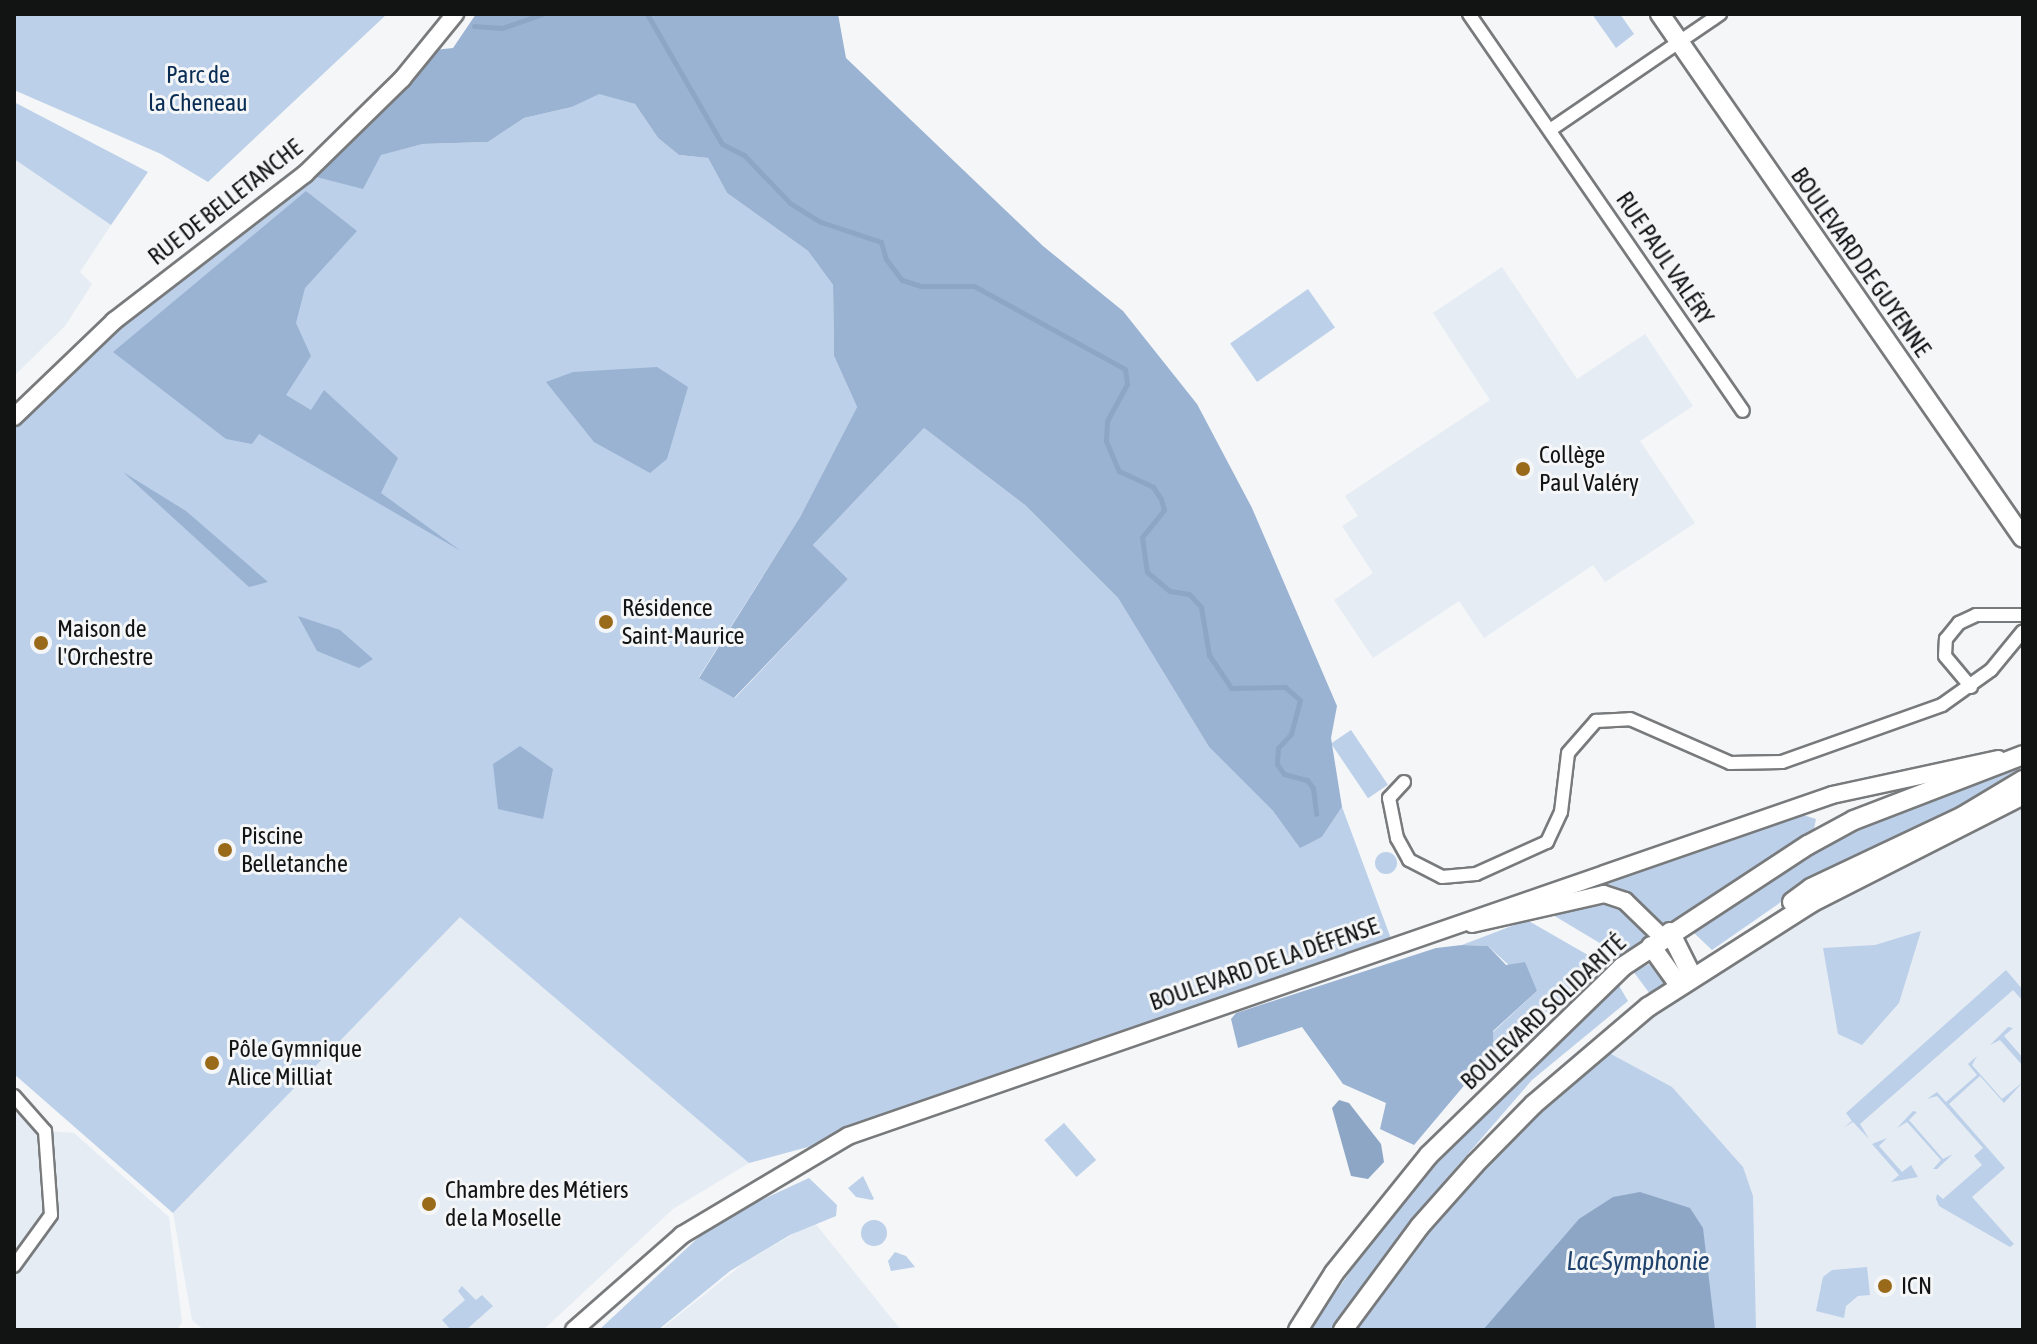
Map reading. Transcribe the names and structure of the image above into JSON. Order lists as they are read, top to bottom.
{
  "streets": {
    "main road": ["BOULEVARD DE GUYENNE", "BOULEVARD SOLIDARITÉ"],
    "street": ["RUE DE BELLETANCHE", "RUE PAUL VALÉRY", "BOULEVARD DE LA DÉFENSE"]
  },
  "crossings": [
    ["BOULEVARD DE LA DÉFENSE", "BOULEVARD SOLIDARITÉ"]
  ],
  "water": ["Lac Symphonie"],
  "parks": ["Parc de la Cheneau"],
  "places": [
    "Collège Paul Valéry",
    "Résidence Saint-Maurice",
    "Maison de l'Orchestre",
    "Piscine Belletanche",
    "Pôle Gymnique Alice Milliat",
    "Chambre des Métiers de la Moselle",
    "ICN"
  ]
}
